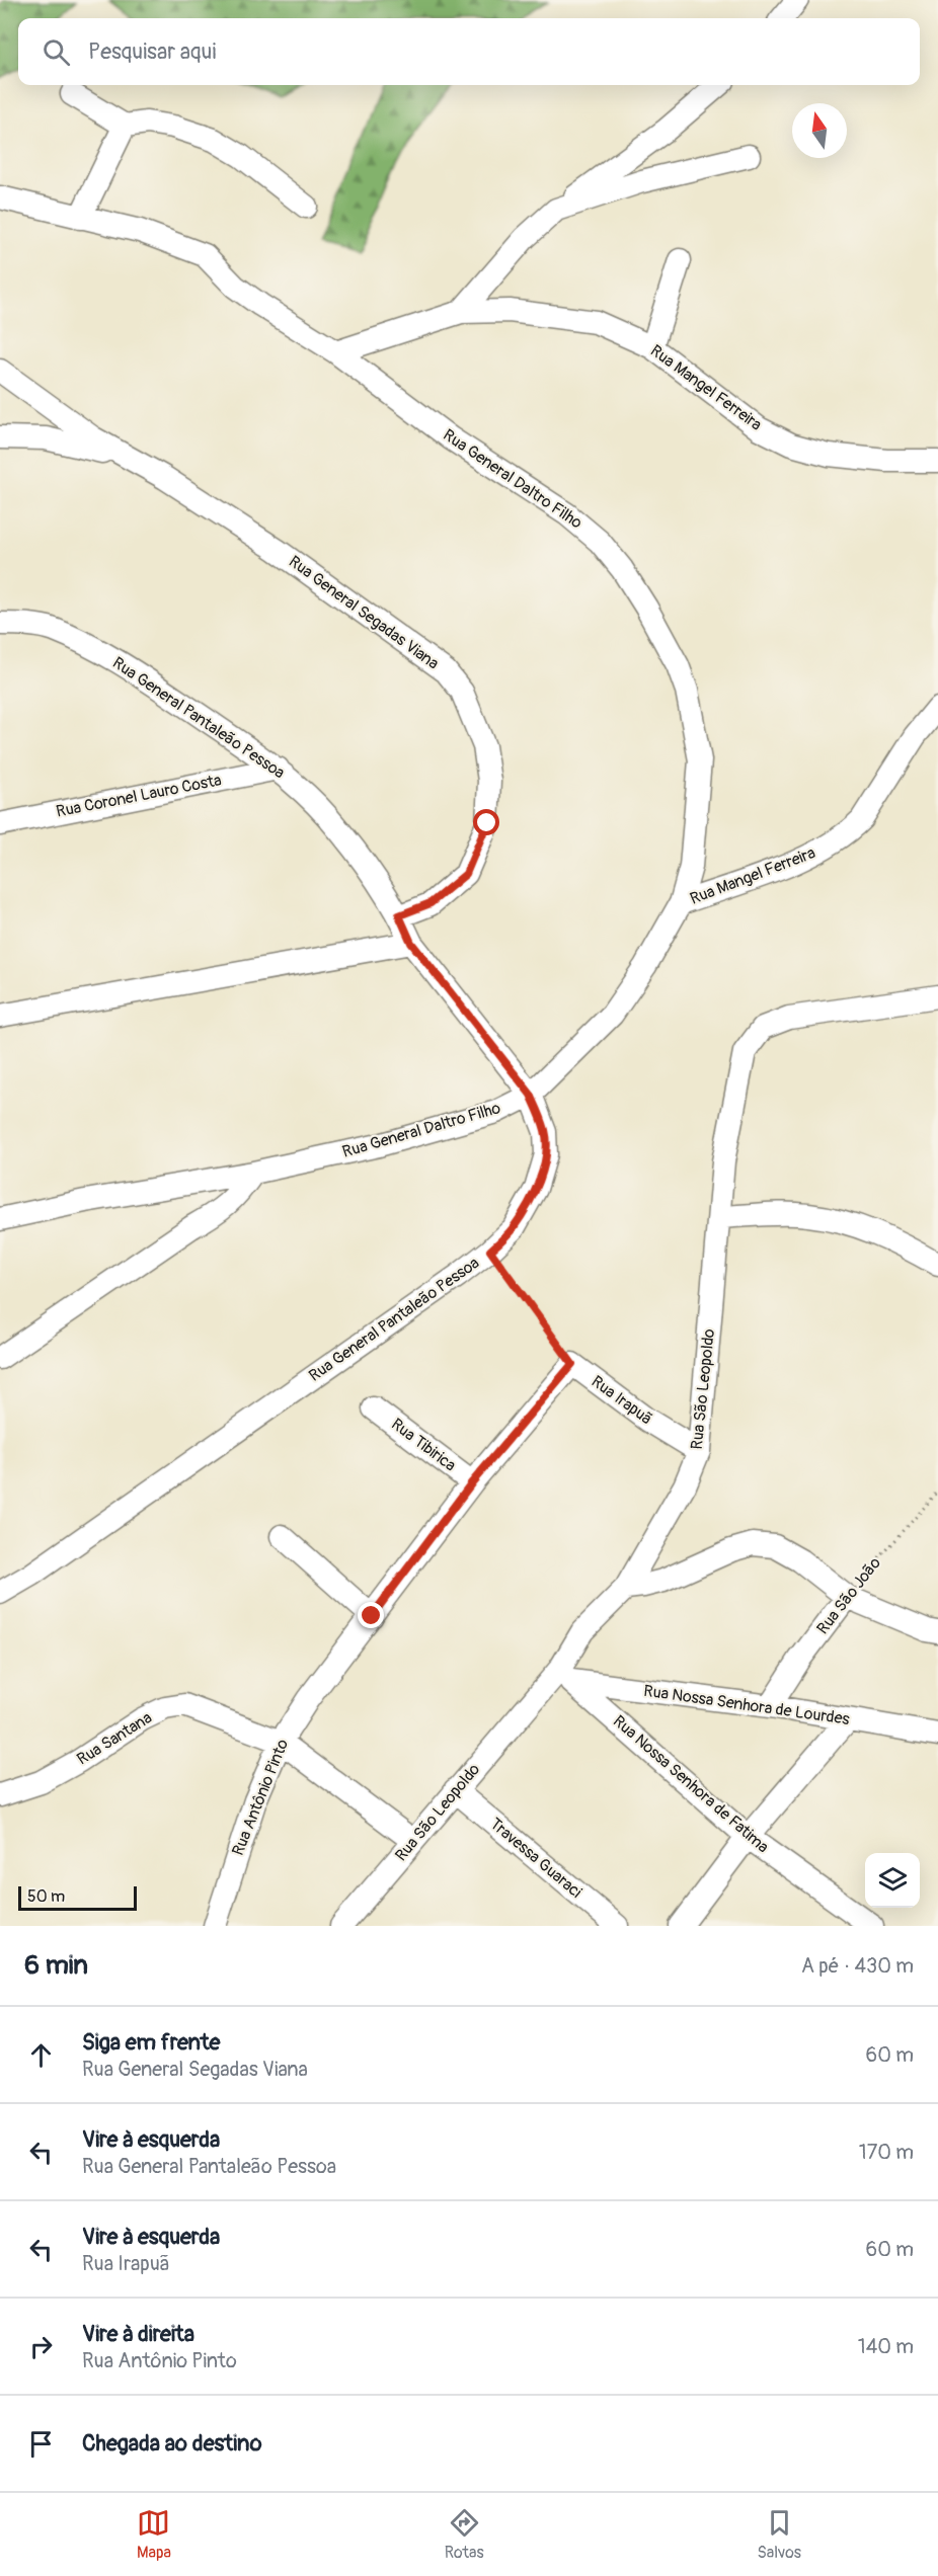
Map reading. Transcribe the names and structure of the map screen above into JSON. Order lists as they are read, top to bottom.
{
  "streets": {
    "street": [
      "Rua Mangel Ferreira",
      "Rua General Daltro Filho",
      "Rua General Segadas Viana",
      "Rua General Pantaleão Pessoa",
      "Rua Coronel Lauro Costa",
      "Rua São Leopoldo",
      "Rua Irapuã",
      "Rua Tibirica",
      "Rua São João",
      "Rua Nossa Senhora de Lourdes",
      "Rua Santana",
      "Rua Nossa Senhora de Fatima",
      "Rua Antônio Pinto",
      "Travessa Guaraci"
    ]
  },
  "crossings": [
    ["Rua Mangel Ferreira", "Rua General Daltro Filho"],
    ["Rua General Daltro Filho", "Rua General Pantaleão Pessoa"],
    ["Rua General Segadas Viana", "Rua General Pantaleão Pessoa"],
    ["Rua General Pantaleão Pessoa", "Rua Coronel Lauro Costa"],
    ["Rua São Leopoldo", "Rua Irapuã"],
    ["Rua São Leopoldo", "Rua Nossa Senhora de Lourdes"],
    ["Rua São Leopoldo", "Rua Santana"],
    ["Rua São Leopoldo", "Rua Nossa Senhora de Fatima"],
    ["Rua São Leopoldo", "Travessa Guaraci"],
    ["Rua Irapuã", "Rua Antônio Pinto"],
    ["Rua Tibirica", "Rua Antônio Pinto"],
    ["Rua São João", "Rua Nossa Senhora de Lourdes"],
    ["Rua Nossa Senhora de Lourdes", "Rua Nossa Senhora de Fatima"],
    ["Rua Santana", "Rua Antônio Pinto"]
  ],
  "scale_bar": "50 m",
  "north": "top",
  "page": {
    "search": "Pesquisar aqui",
    "scale": "50 m",
    "heading": ["6 min", "A pé · 430 m"],
    "list": [
      ["Siga em frente", "Rua General Segadas Viana", "60 m"],
      ["Vire à esquerda", "Rua General Pantaleão Pessoa", "170 m"],
      ["Vire à esquerda", "Rua Irapuã", "60 m"],
      ["Vire à direita", "Rua Antônio Pinto", "140 m"],
      "Chegada ao destino"
    ],
    "nav": ["Mapa", "Rotas", "Salvos"]
  }
}
